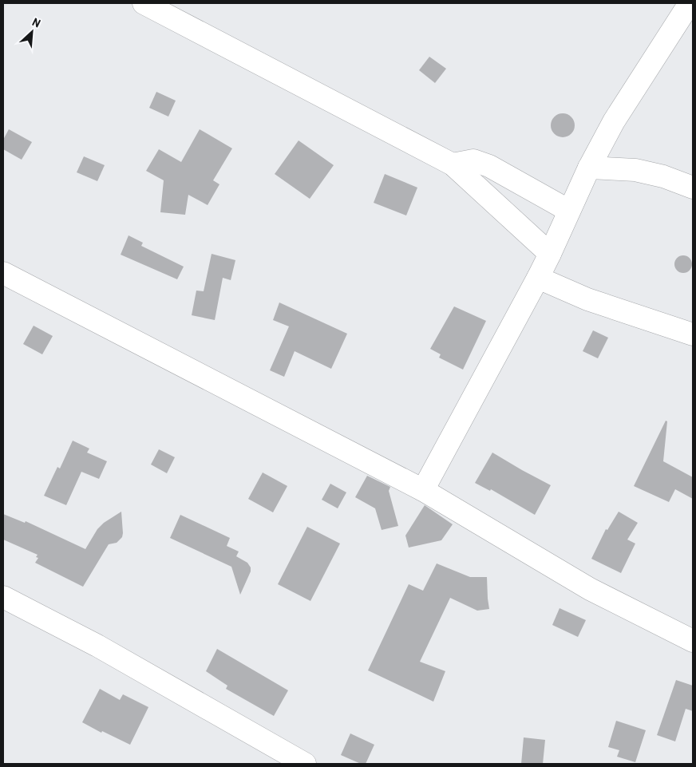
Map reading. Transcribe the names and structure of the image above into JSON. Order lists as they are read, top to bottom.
{
  "north": "top right"
}
